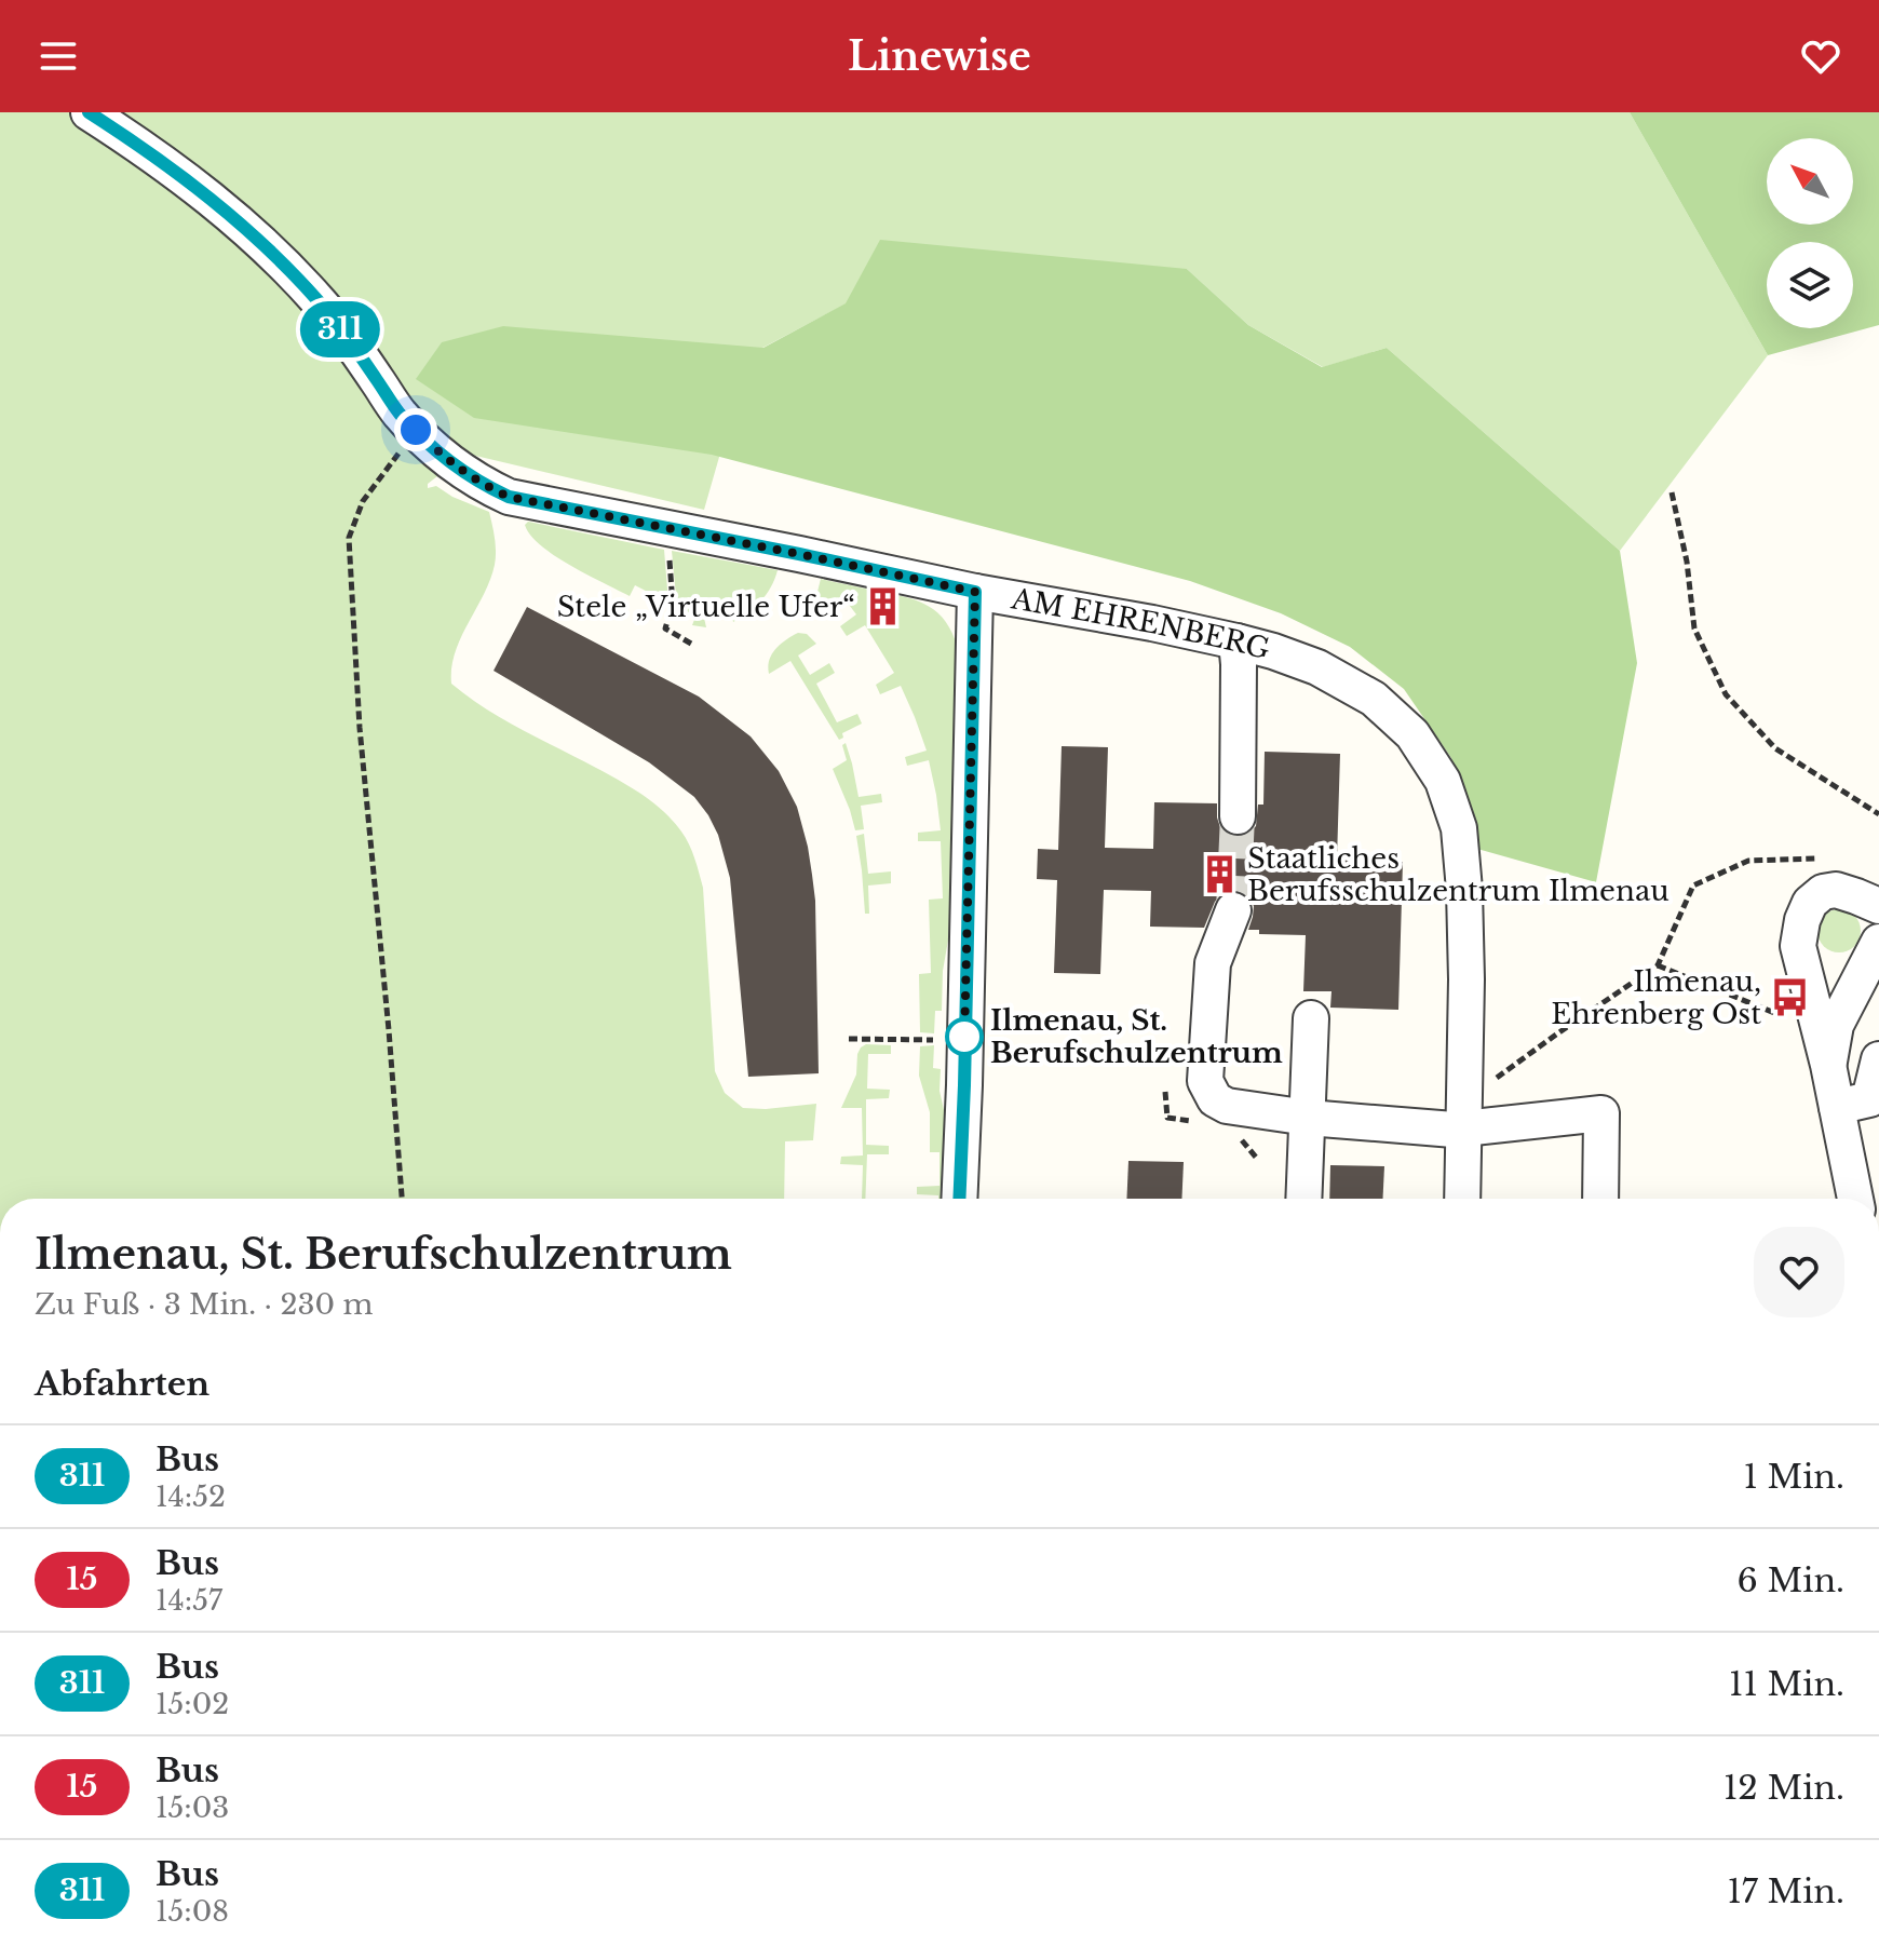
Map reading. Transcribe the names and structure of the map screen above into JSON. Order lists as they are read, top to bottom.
{
  "streets": {
    "street": ["AM EHRENBERG"]
  },
  "places": {
    "building": ["Stele „Virtuelle Ufer“", "Staatliches Berufsschulzentrum Ilmenau"],
    "bus stop": ["Ilmenau, Ehrenberg Ost"],
    "other": ["Ilmenau, St. Berufschulzentrum"]
  },
  "lines": ["bus line 311"],
  "north": "top left",
  "page": {
    "header": "Linewise",
    "on_map": "311",
    "heading": [
      ["Ilmenau, St. Berufschulzentrum", "Zu Fuß · 3 Min. · 230 m"],
      "Abfahrten"
    ],
    "list": [
      {
        "mark": "311",
        "name": "Bus",
        "note": "14:52",
        "value": "1 Min."
      },
      {
        "mark": "15",
        "name": "Bus",
        "note": "14:57",
        "value": "6 Min."
      },
      {
        "mark": "311",
        "name": "Bus",
        "note": "15:02",
        "value": "11 Min."
      },
      {
        "mark": "15",
        "name": "Bus",
        "note": "15:03",
        "value": "12 Min."
      },
      {
        "mark": "311",
        "name": "Bus",
        "note": "15:08",
        "value": "17 Min."
      }
    ]
  }
}
